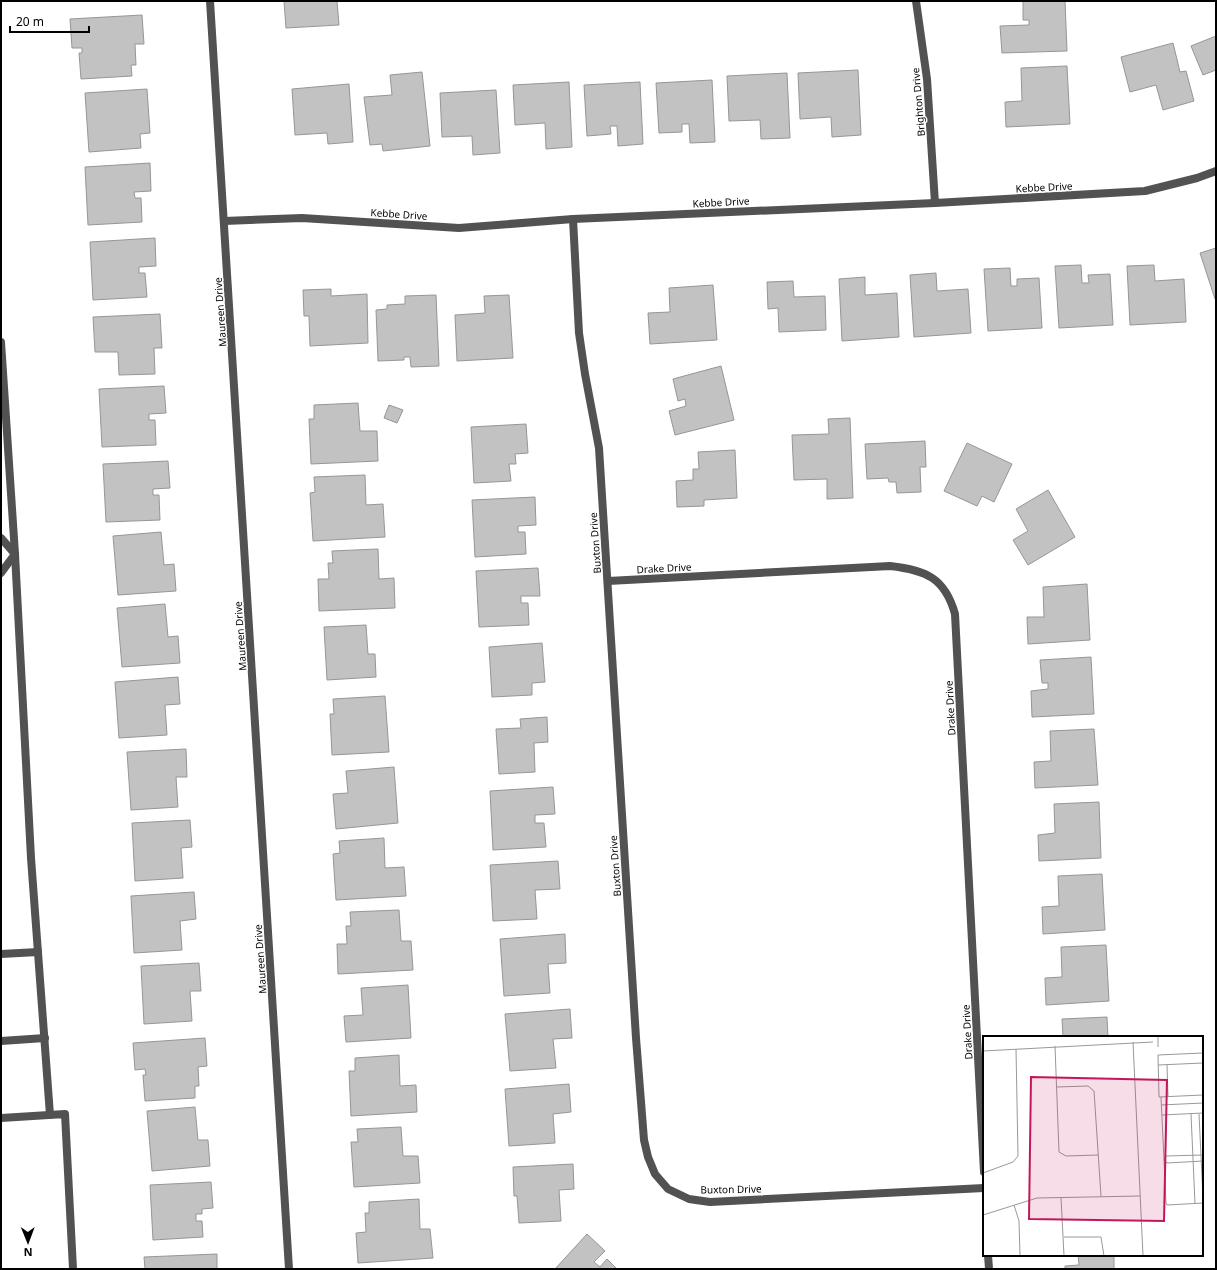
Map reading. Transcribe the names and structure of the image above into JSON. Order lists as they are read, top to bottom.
{
  "streets": {
    "street": [
      "Brighton Drive",
      "Kebbe Drive",
      "Maureen Drive",
      "Buxton Drive",
      "Drake Drive"
    ]
  },
  "crossings": [
    ["Brighton Drive", "Kebbe Drive"],
    ["Kebbe Drive", "Maureen Drive"],
    ["Kebbe Drive", "Buxton Drive"],
    ["Buxton Drive", "Drake Drive"]
  ],
  "scale_bar": "20 m",
  "north": "bottom"
}
